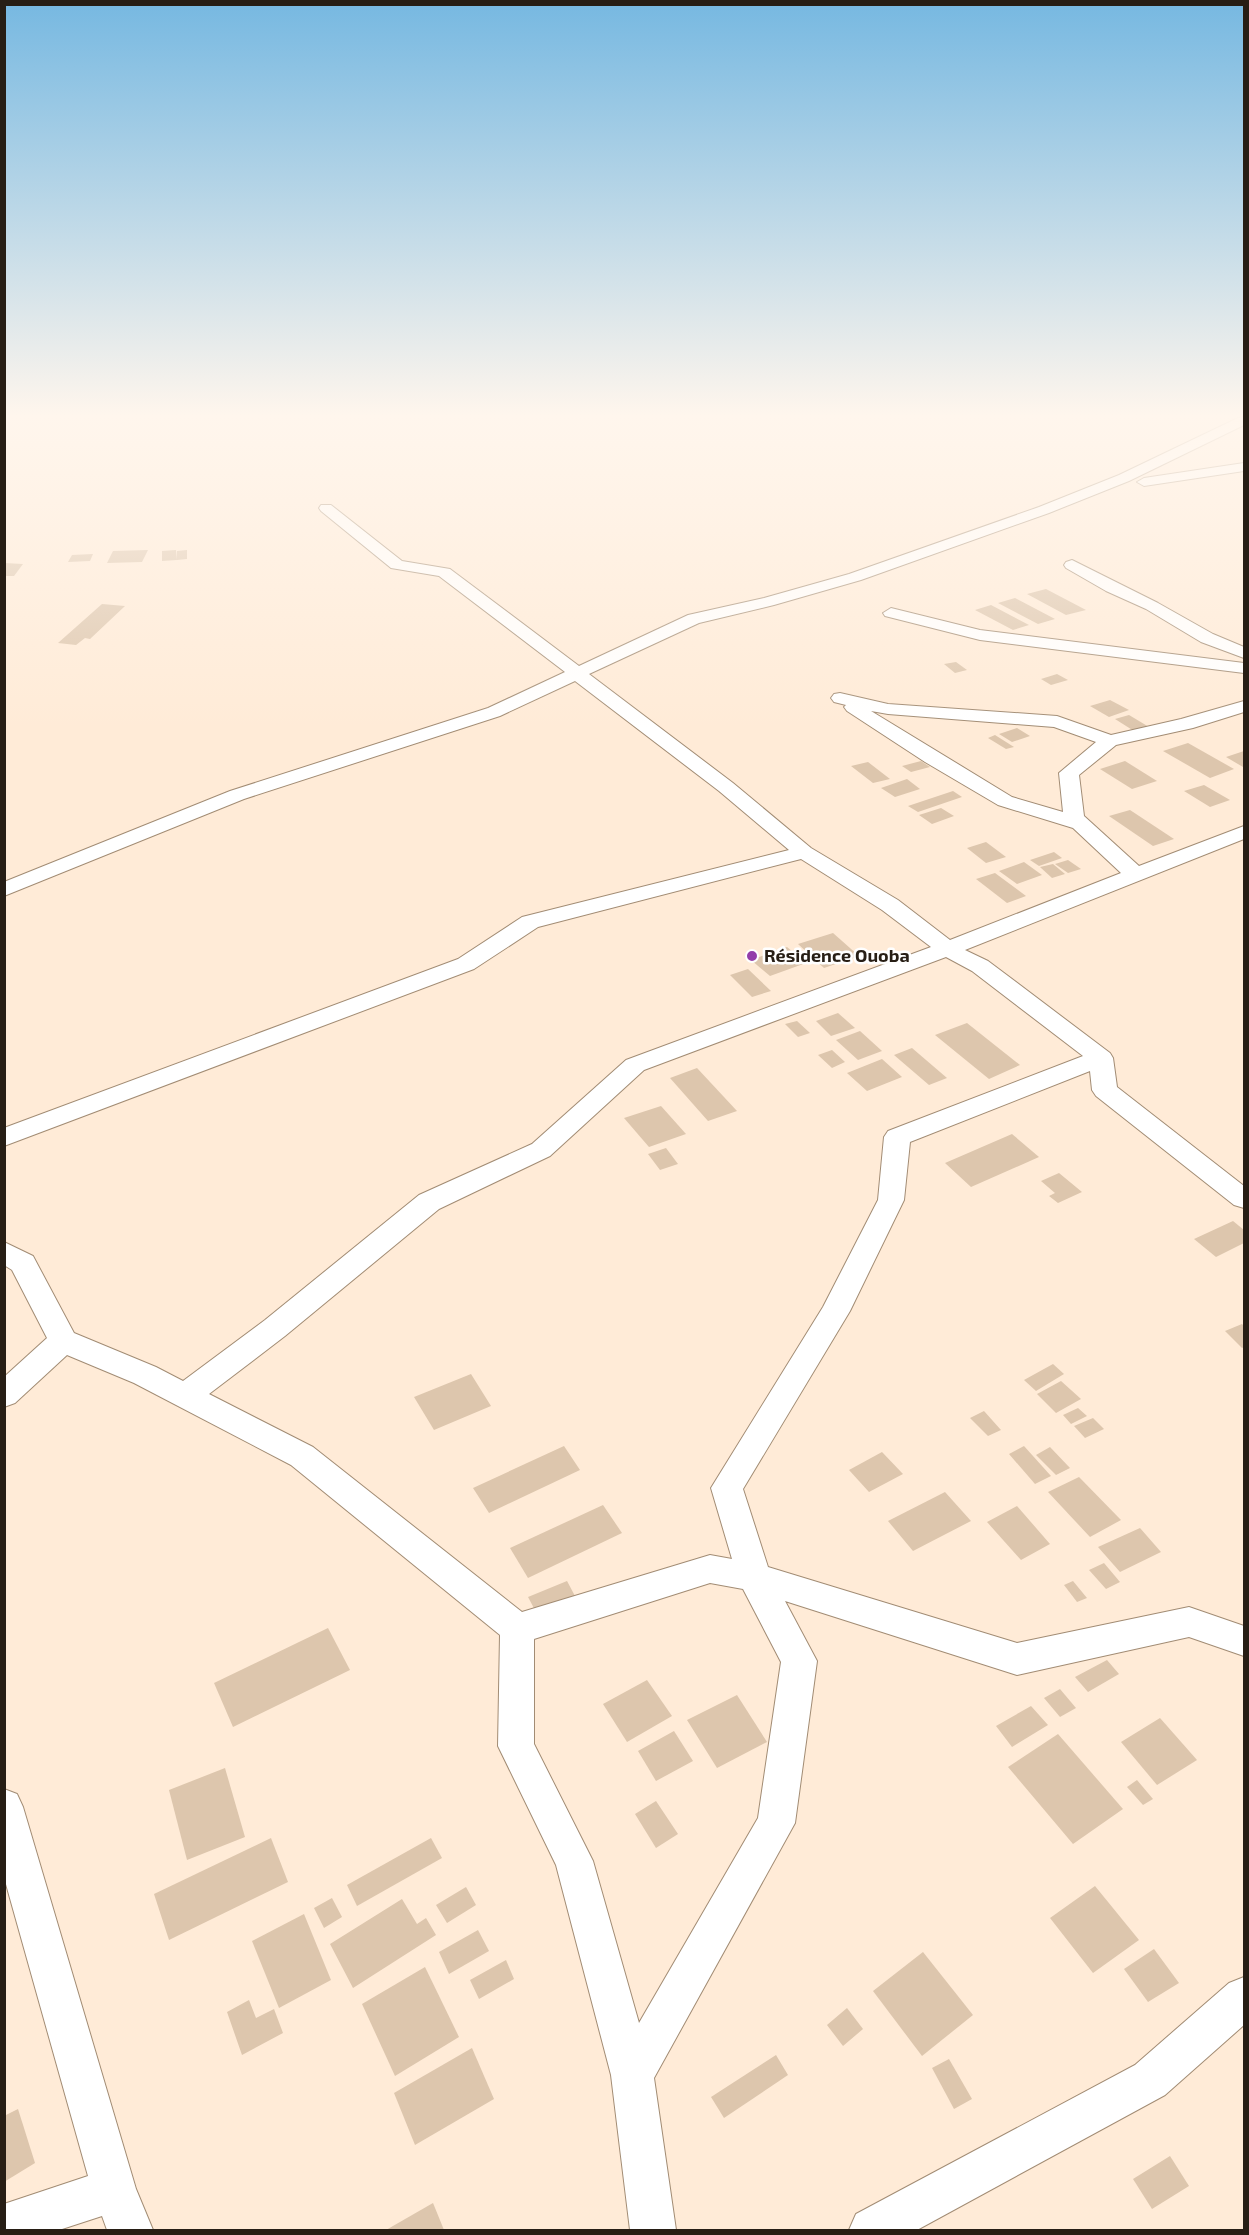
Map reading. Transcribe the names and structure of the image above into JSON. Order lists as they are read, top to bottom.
{
  "places": ["Résidence Ouoba"]
}
